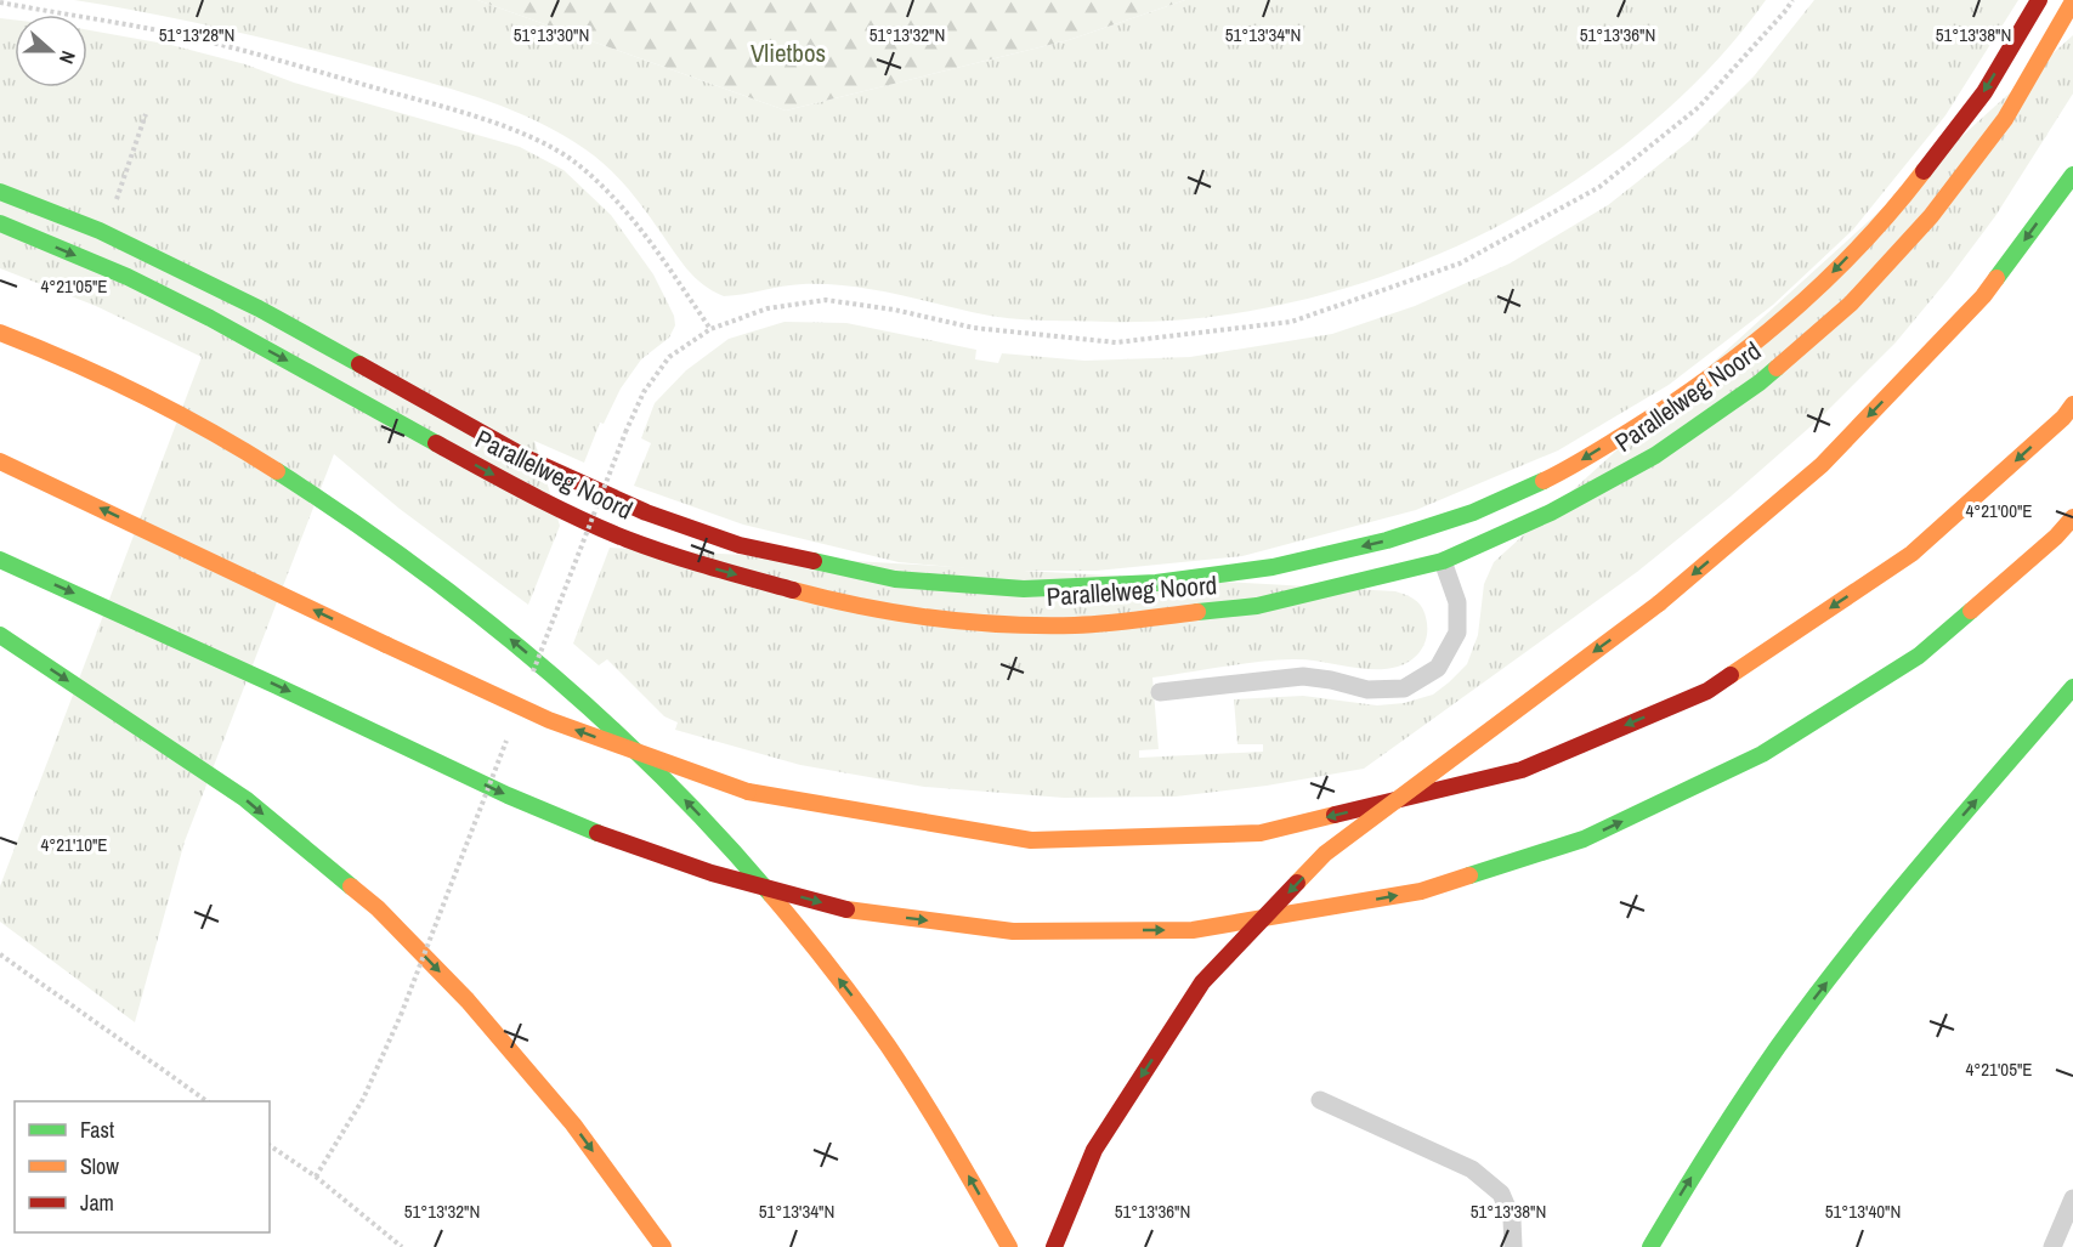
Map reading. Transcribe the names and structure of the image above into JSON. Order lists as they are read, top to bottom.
{
  "streets": {
    "highway": ["Parallelweg Noord"]
  },
  "parks": ["Vlietbos"],
  "legend": ["Fast", "Slow", "Jam"],
  "north": "right",
  "coordinates": [
    "51°13'28\"N",
    "51°13'30\"N",
    "51°13'32\"N",
    "51°13'34\"N",
    "51°13'36\"N",
    "51°13'38\"N",
    "4°21'05\"E",
    "4°21'00\"E",
    "4°21'10\"E",
    "51°13'40\"N"
  ]
}
